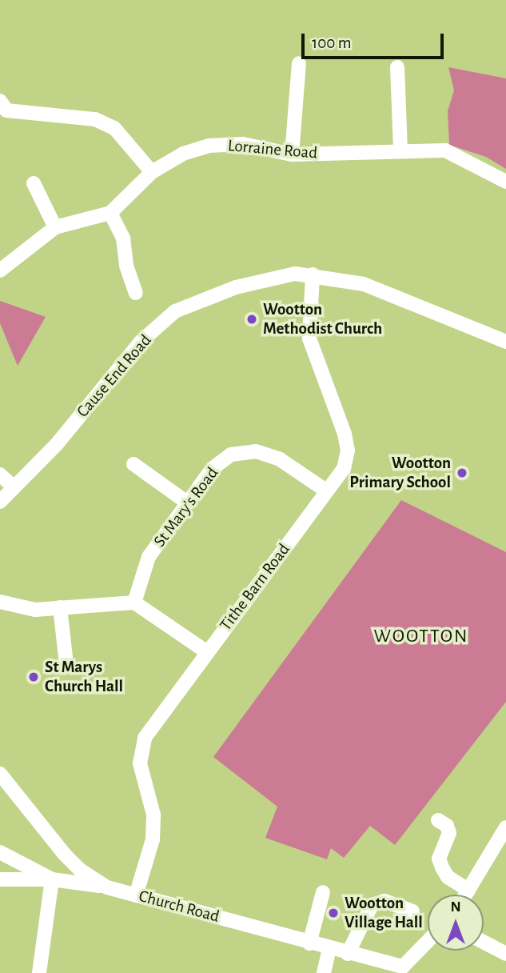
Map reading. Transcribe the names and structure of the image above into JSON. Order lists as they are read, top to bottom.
{
  "streets": {
    "street": [
      "Lorraine Road",
      "Cause End Road",
      "St Mary's Road",
      "Tithe Barn Road",
      "Church Road"
    ]
  },
  "crossings": [
    ["Cause End Road", "Tithe Barn Road"],
    ["St Mary's Road", "Tithe Barn Road"],
    ["Tithe Barn Road", "Church Road"]
  ],
  "districts": ["WOOTTON"],
  "places": [
    "Wootton Methodist Church",
    "Wootton Primary School",
    "St Marys Church Hall",
    "Wootton Village Hall"
  ],
  "scale_bar": "100 m",
  "north": "top"
}
